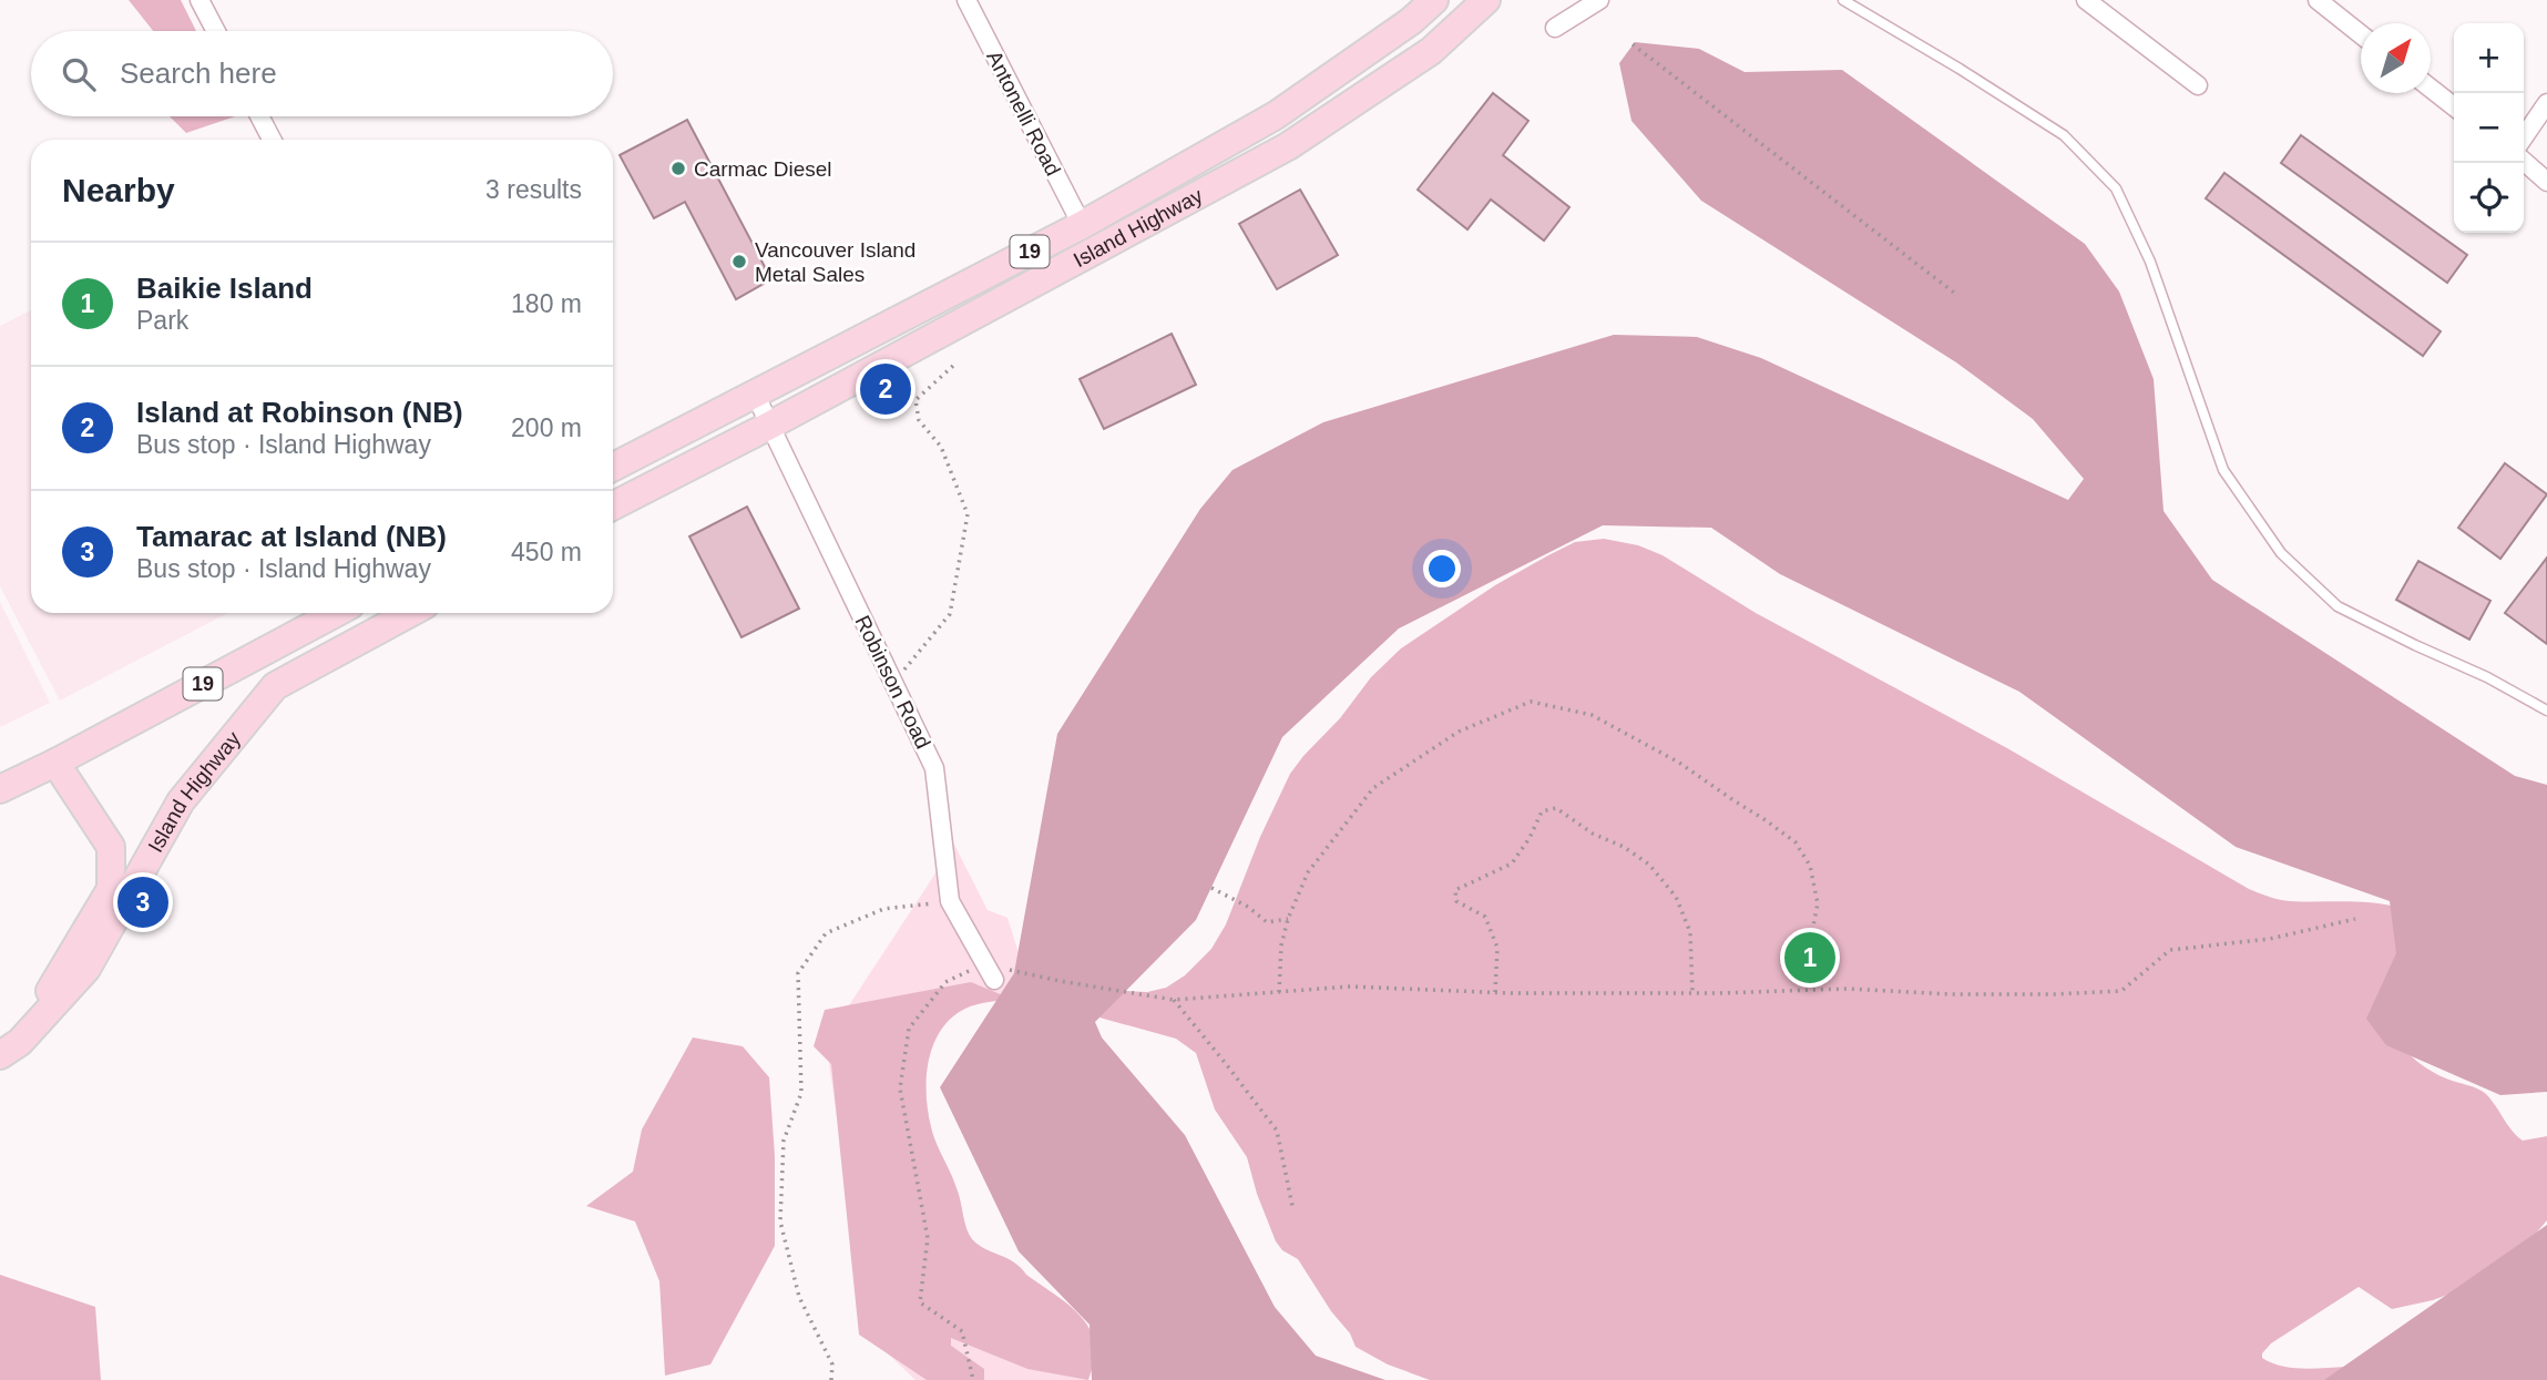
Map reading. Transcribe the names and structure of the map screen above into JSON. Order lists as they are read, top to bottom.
{
  "streets": {
    "main road": ["Island Highway", "19"],
    "street": ["Antonelli Road", "Robinson Road"]
  },
  "crossings": [
    ["Antonelli Road", "Island Highway"],
    ["Island Highway", "Robinson Road"]
  ],
  "places": ["Carmac Diesel", "Vancouver Island Metal Sales"],
  "north": "top right",
  "page": {
    "map_buttons": ["+", "−"],
    "search": "Search here",
    "heading": ["Nearby", "3 results"],
    "list": [
      {
        "mark": "1",
        "name": "Baikie Island",
        "note": "Park",
        "value": "180 m"
      },
      {
        "mark": "2",
        "name": "Island at Robinson (NB)",
        "note": "Bus stop · Island Highway",
        "value": "200 m"
      },
      {
        "mark": "3",
        "name": "Tamarac at Island (NB)",
        "note": "Bus stop · Island Highway",
        "value": "450 m"
      }
    ],
    "pins": ["2", "3", "1"]
  }
}
